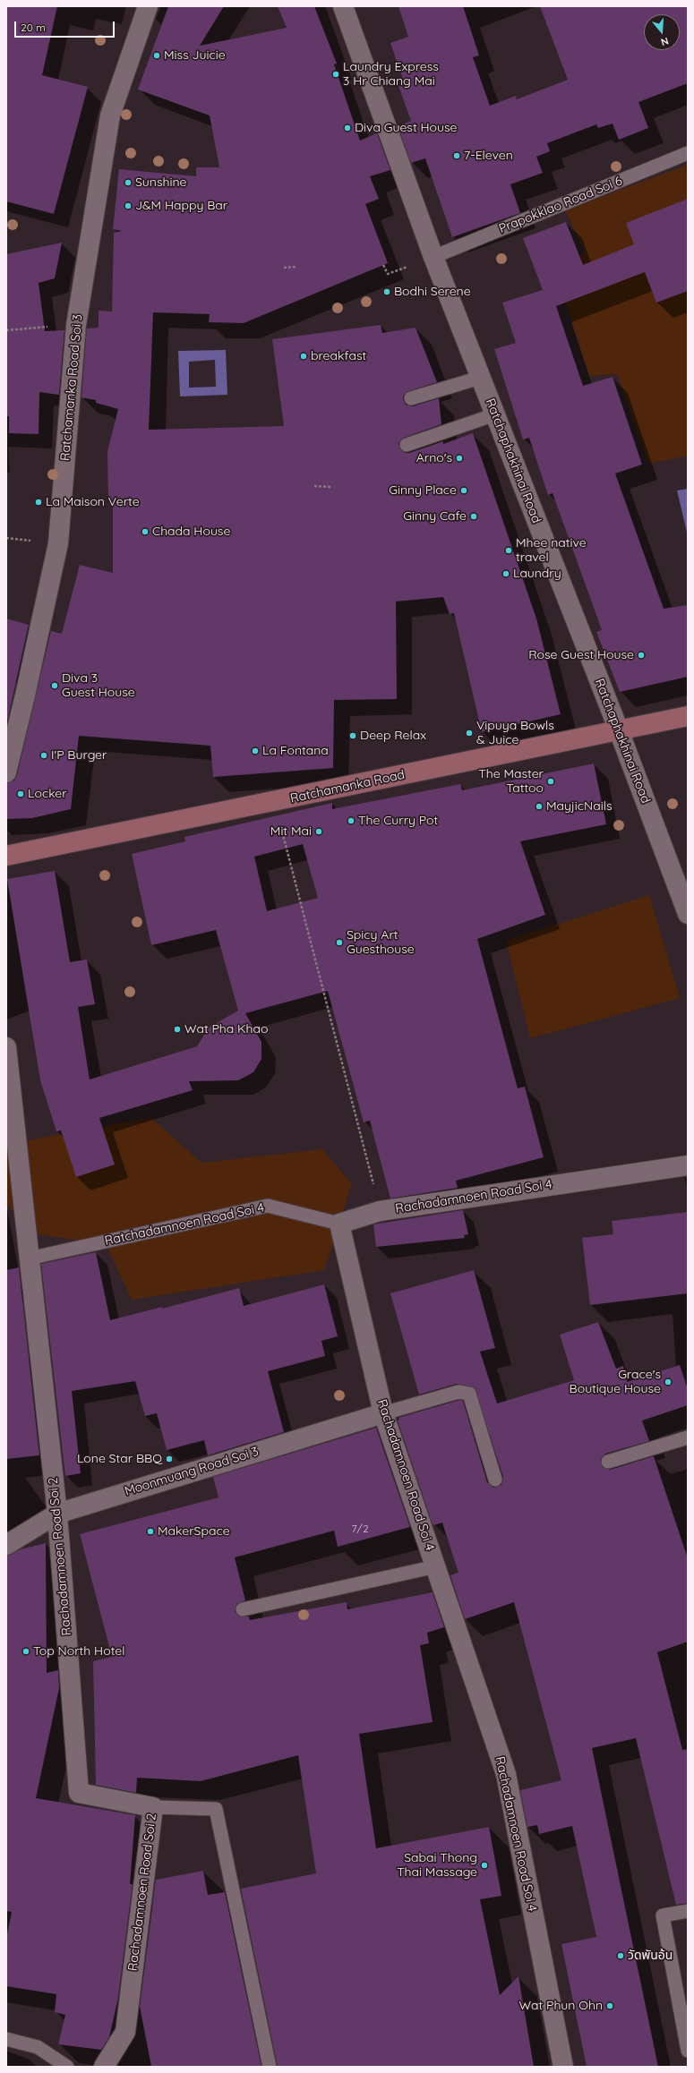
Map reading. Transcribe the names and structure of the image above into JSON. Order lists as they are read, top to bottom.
{
  "streets": {
    "street": [
      "Ratchamanka Road Soi 3",
      "Ratchaphakhinai Road",
      "Ratchamanka Road",
      "Rachadamnoen Road Soi 4",
      "Moonmuang Road Soi 3",
      "Rachadamnoen Road Soi 2"
    ],
    "lane": ["Prapokklao Road Soi 6", "Ratchadamnoen Road Soi 4"]
  },
  "crossings": [
    ["Prapokklao Road Soi 6", "Ratchaphakhinai Road"],
    ["Ratchaphakhinai Road", "Ratchamanka Road"],
    ["Rachadamnoen Road Soi 4", "Ratchadamnoen Road Soi 4"],
    ["Rachadamnoen Road Soi 4", "Moonmuang Road Soi 3"],
    ["Ratchadamnoen Road Soi 4", "Rachadamnoen Road Soi 2"],
    ["Moonmuang Road Soi 3", "Rachadamnoen Road Soi 2"]
  ],
  "places": [
    "Miss Juicie",
    "Laundry Express 3 Hr Chiang Mai",
    "Diva Guest House",
    "7-Eleven",
    "Sunshine",
    "J&M Happy Bar",
    "Bodhi Serene",
    "breakfast",
    "Arno's",
    "Ginny Place",
    "La Maison Verte",
    "Ginny Cafe",
    "Chada House",
    "Mhee native travel",
    "Laundry",
    "Rose Guest House",
    "Diva 3 Guest House",
    "Vipuya Bowls & Juice",
    "Deep Relax",
    "La Fontana",
    "I'P Burger",
    "The Master Tattoo",
    "Locker",
    "MayjicNails",
    "The Curry Pot",
    "Mit Mai",
    "Spicy Art Guesthouse",
    "Wat Pha Khao",
    "Grace's Boutique House",
    "Lone Star BBQ",
    "MakerSpace",
    "Top North Hotel",
    "Sabai Thong Thai Massage",
    "วัดพันอ้น",
    "Wat Phun Ohn"
  ],
  "house_numbers": ["7/2"],
  "scale_bar": "20 m",
  "north": "bottom"
}
